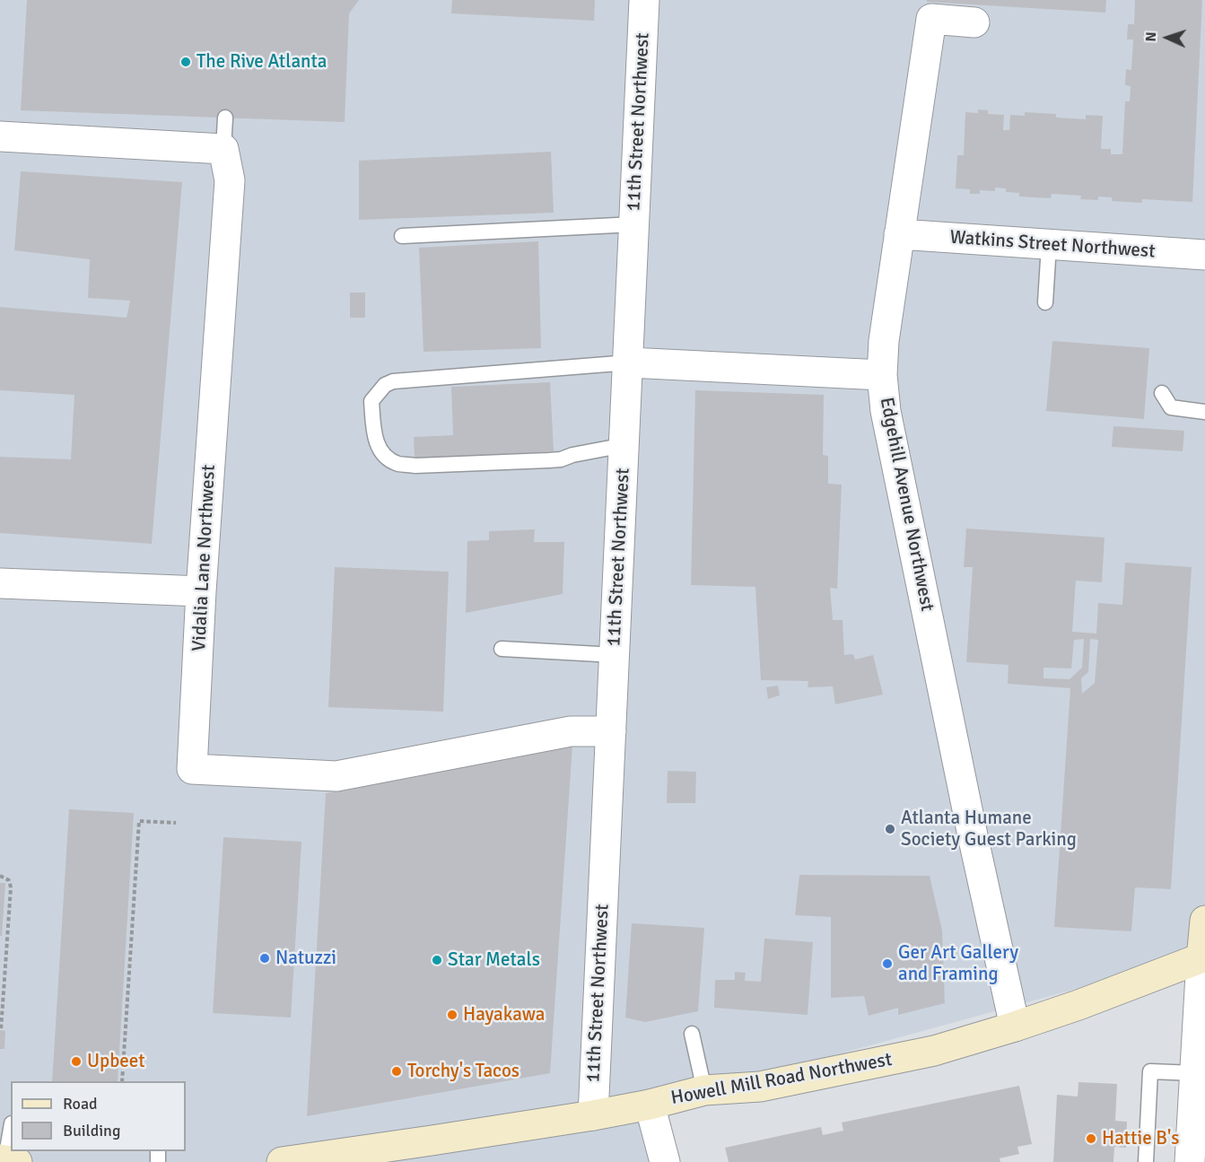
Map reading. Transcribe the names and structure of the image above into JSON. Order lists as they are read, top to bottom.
{
  "streets": {
    "main road": ["Howell Mill Road Northwest"],
    "street": [
      "11th Street Northwest",
      "Watkins Street Northwest",
      "Edgehill Avenue Northwest",
      "Vidalia Lane Northwest"
    ]
  },
  "crossings": [
    ["11th Street Northwest", "Vidalia Lane Northwest"],
    ["11th Street Northwest", "Howell Mill Road Northwest"],
    ["Watkins Street Northwest", "Edgehill Avenue Northwest"],
    ["Edgehill Avenue Northwest", "Howell Mill Road Northwest"]
  ],
  "places": [
    "The Rive Atlanta",
    "Atlanta Humane Society Guest Parking",
    "Natuzzi",
    "Star Metals",
    "Ger Art Gallery and Framing",
    "Hayakawa",
    "Upbeet",
    "Torchy's Tacos",
    "Hattie B's"
  ],
  "legend": ["Road", "Building"],
  "north": "left"
}
